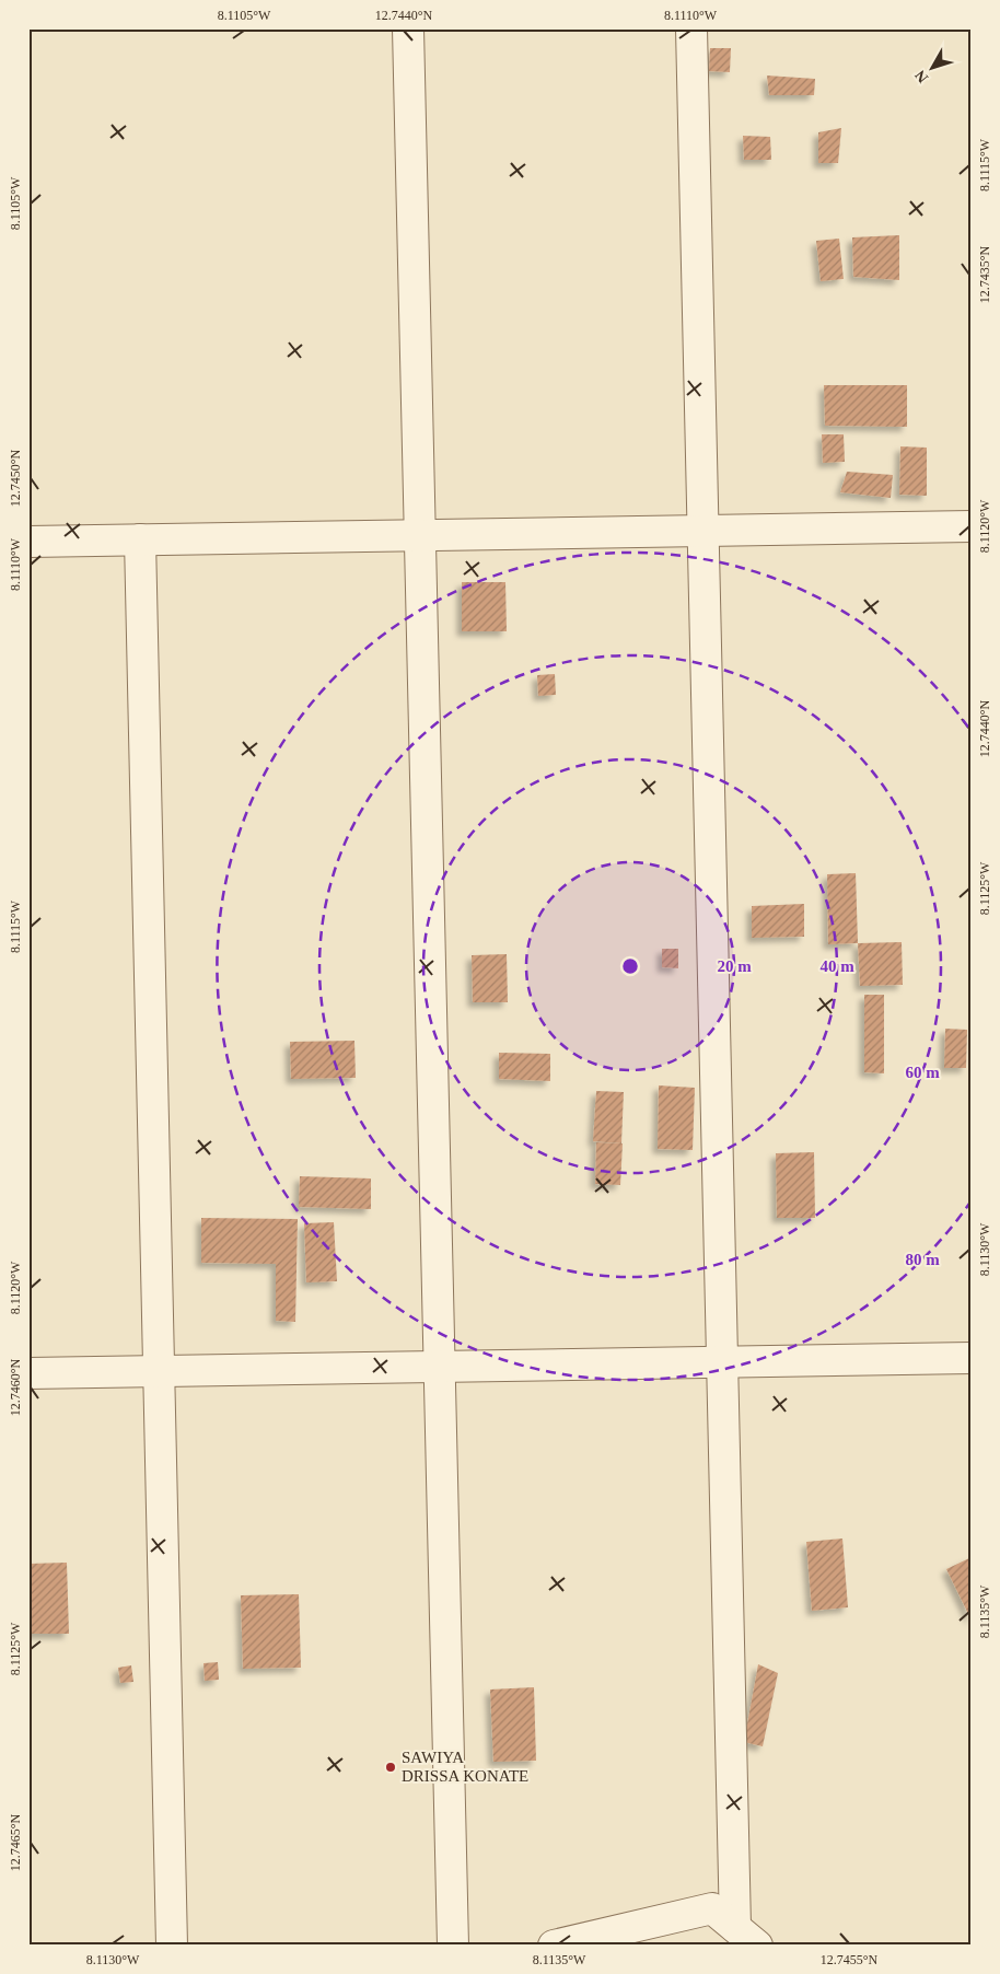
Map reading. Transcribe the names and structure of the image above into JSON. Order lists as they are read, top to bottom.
{
  "places": ["SAWIYA DRISSA KONATE"],
  "north": "bottom left",
  "coordinates": [
    "8.1105°W",
    "12.7440°N",
    "8.1110°W",
    "8.1115°W",
    "12.7435°N",
    "12.7450°N",
    "8.1120°W",
    "8.1125°W",
    "8.1130°W",
    "12.7460°N",
    "8.1135°W",
    "12.7465°N",
    "12.7455°N"
  ],
  "rings": [
    "20 m",
    "40 m",
    "60 m",
    "80 m"
  ]
}
